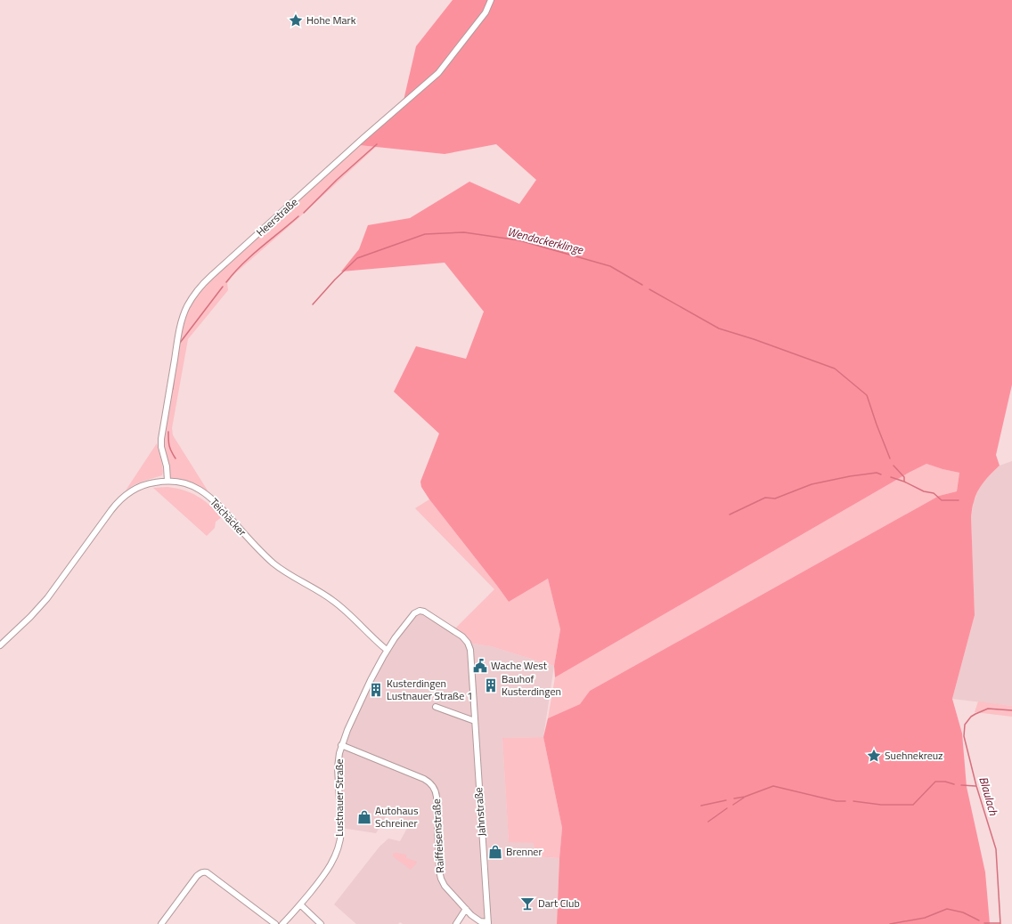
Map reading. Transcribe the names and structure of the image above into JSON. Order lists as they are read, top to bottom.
{
  "streets": {
    "street": [
      "Heerstraße",
      "Teichäcker",
      "Lustnauer Straße",
      "Jahnstraße",
      "Raiffeisenstraße"
    ]
  },
  "crossings": [
    ["Heerstraße", "Teichäcker"],
    ["Teichäcker", "Lustnauer Straße"],
    ["Lustnauer Straße", "Jahnstraße"],
    ["Lustnauer Straße", "Raiffeisenstraße"],
    ["Jahnstraße", "Raiffeisenstraße"]
  ],
  "water": ["Wendackerklinge", "Blaulach"],
  "places": {
    "place": ["Hohe Mark", "Suehnekreuz"],
    "public building": ["Wache West"],
    "building": ["Bauhof Kusterdingen", "Kusterdingen Lustnauer Straße 1"],
    "shop": ["Autohaus Schreiner", "Brenner"],
    "bar": ["Dart Club"]
  }
}
